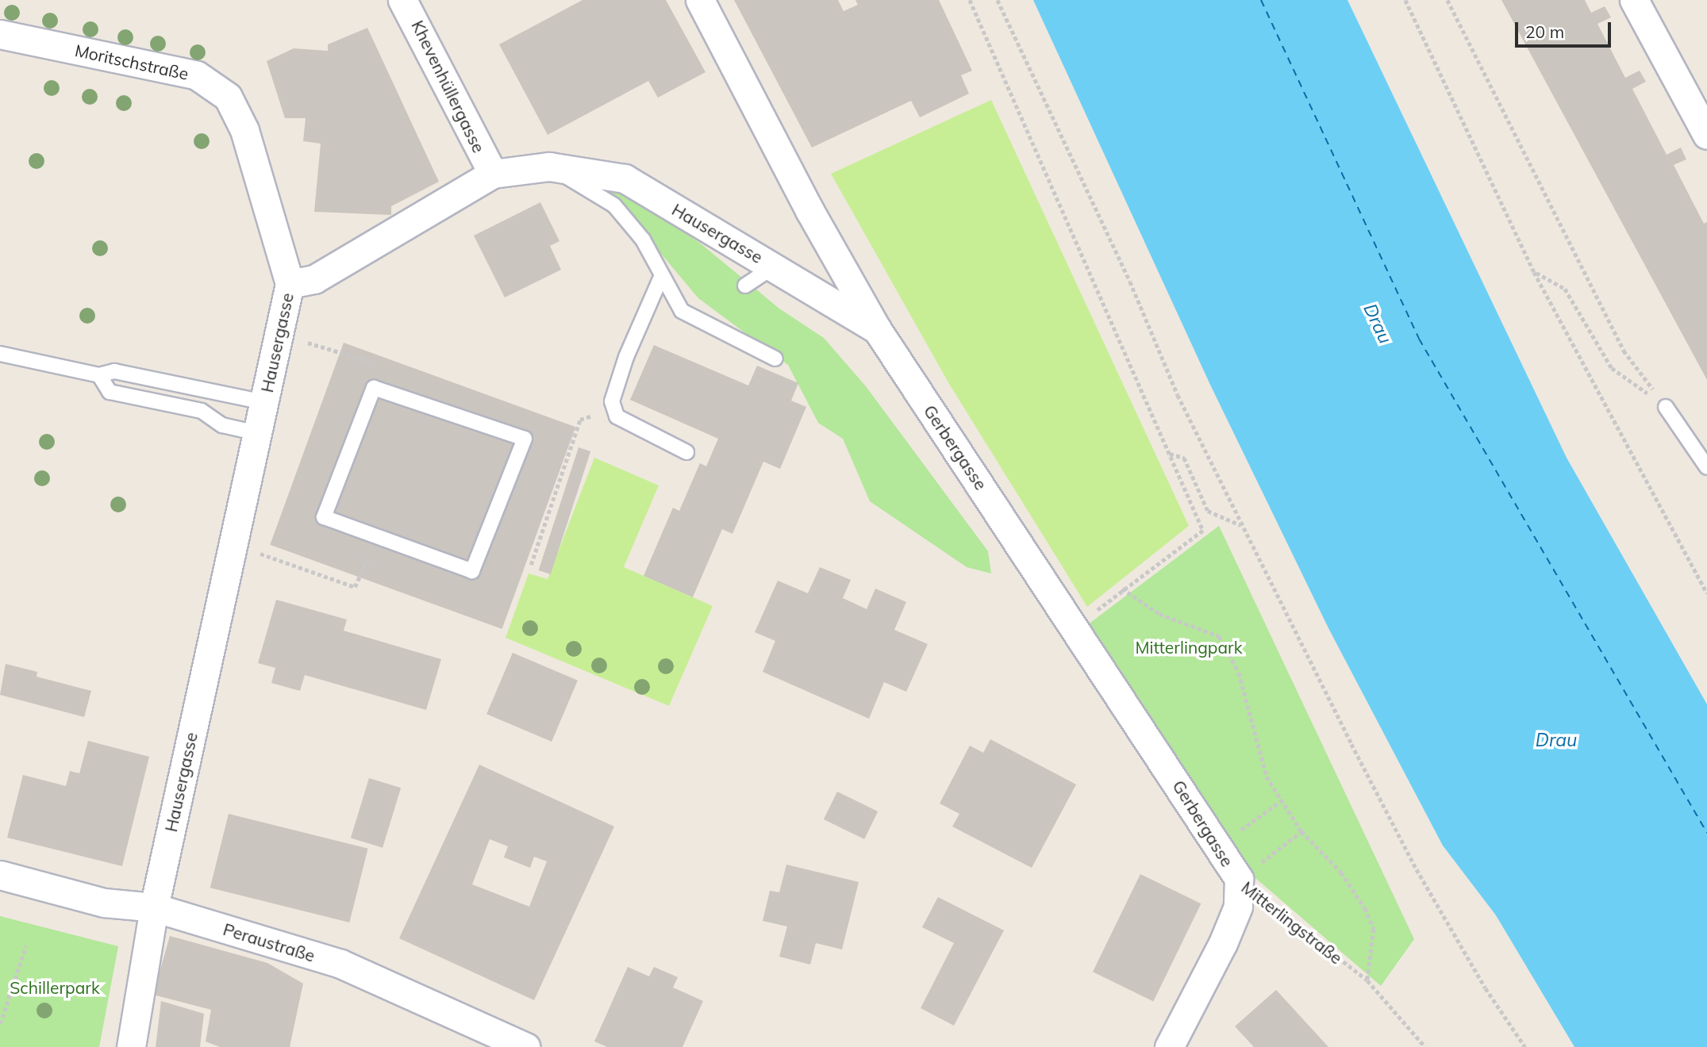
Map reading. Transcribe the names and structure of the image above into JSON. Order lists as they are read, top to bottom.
{
  "streets": {
    "street": [
      "Moritschstraße",
      "Khevenhüllergasse",
      "Hausergasse",
      "Gerbergasse",
      "Mitterlingstraße",
      "Peraustraße"
    ]
  },
  "crossings": [
    ["Moritschstraße", "Hausergasse"],
    ["Khevenhüllergasse", "Hausergasse"],
    ["Hausergasse", "Gerbergasse"],
    ["Hausergasse", "Peraustraße"],
    ["Gerbergasse", "Mitterlingstraße"]
  ],
  "water": ["Drau"],
  "parks": ["Mitterlingpark", "Schillerpark"],
  "scale_bar": "20 m"
}
